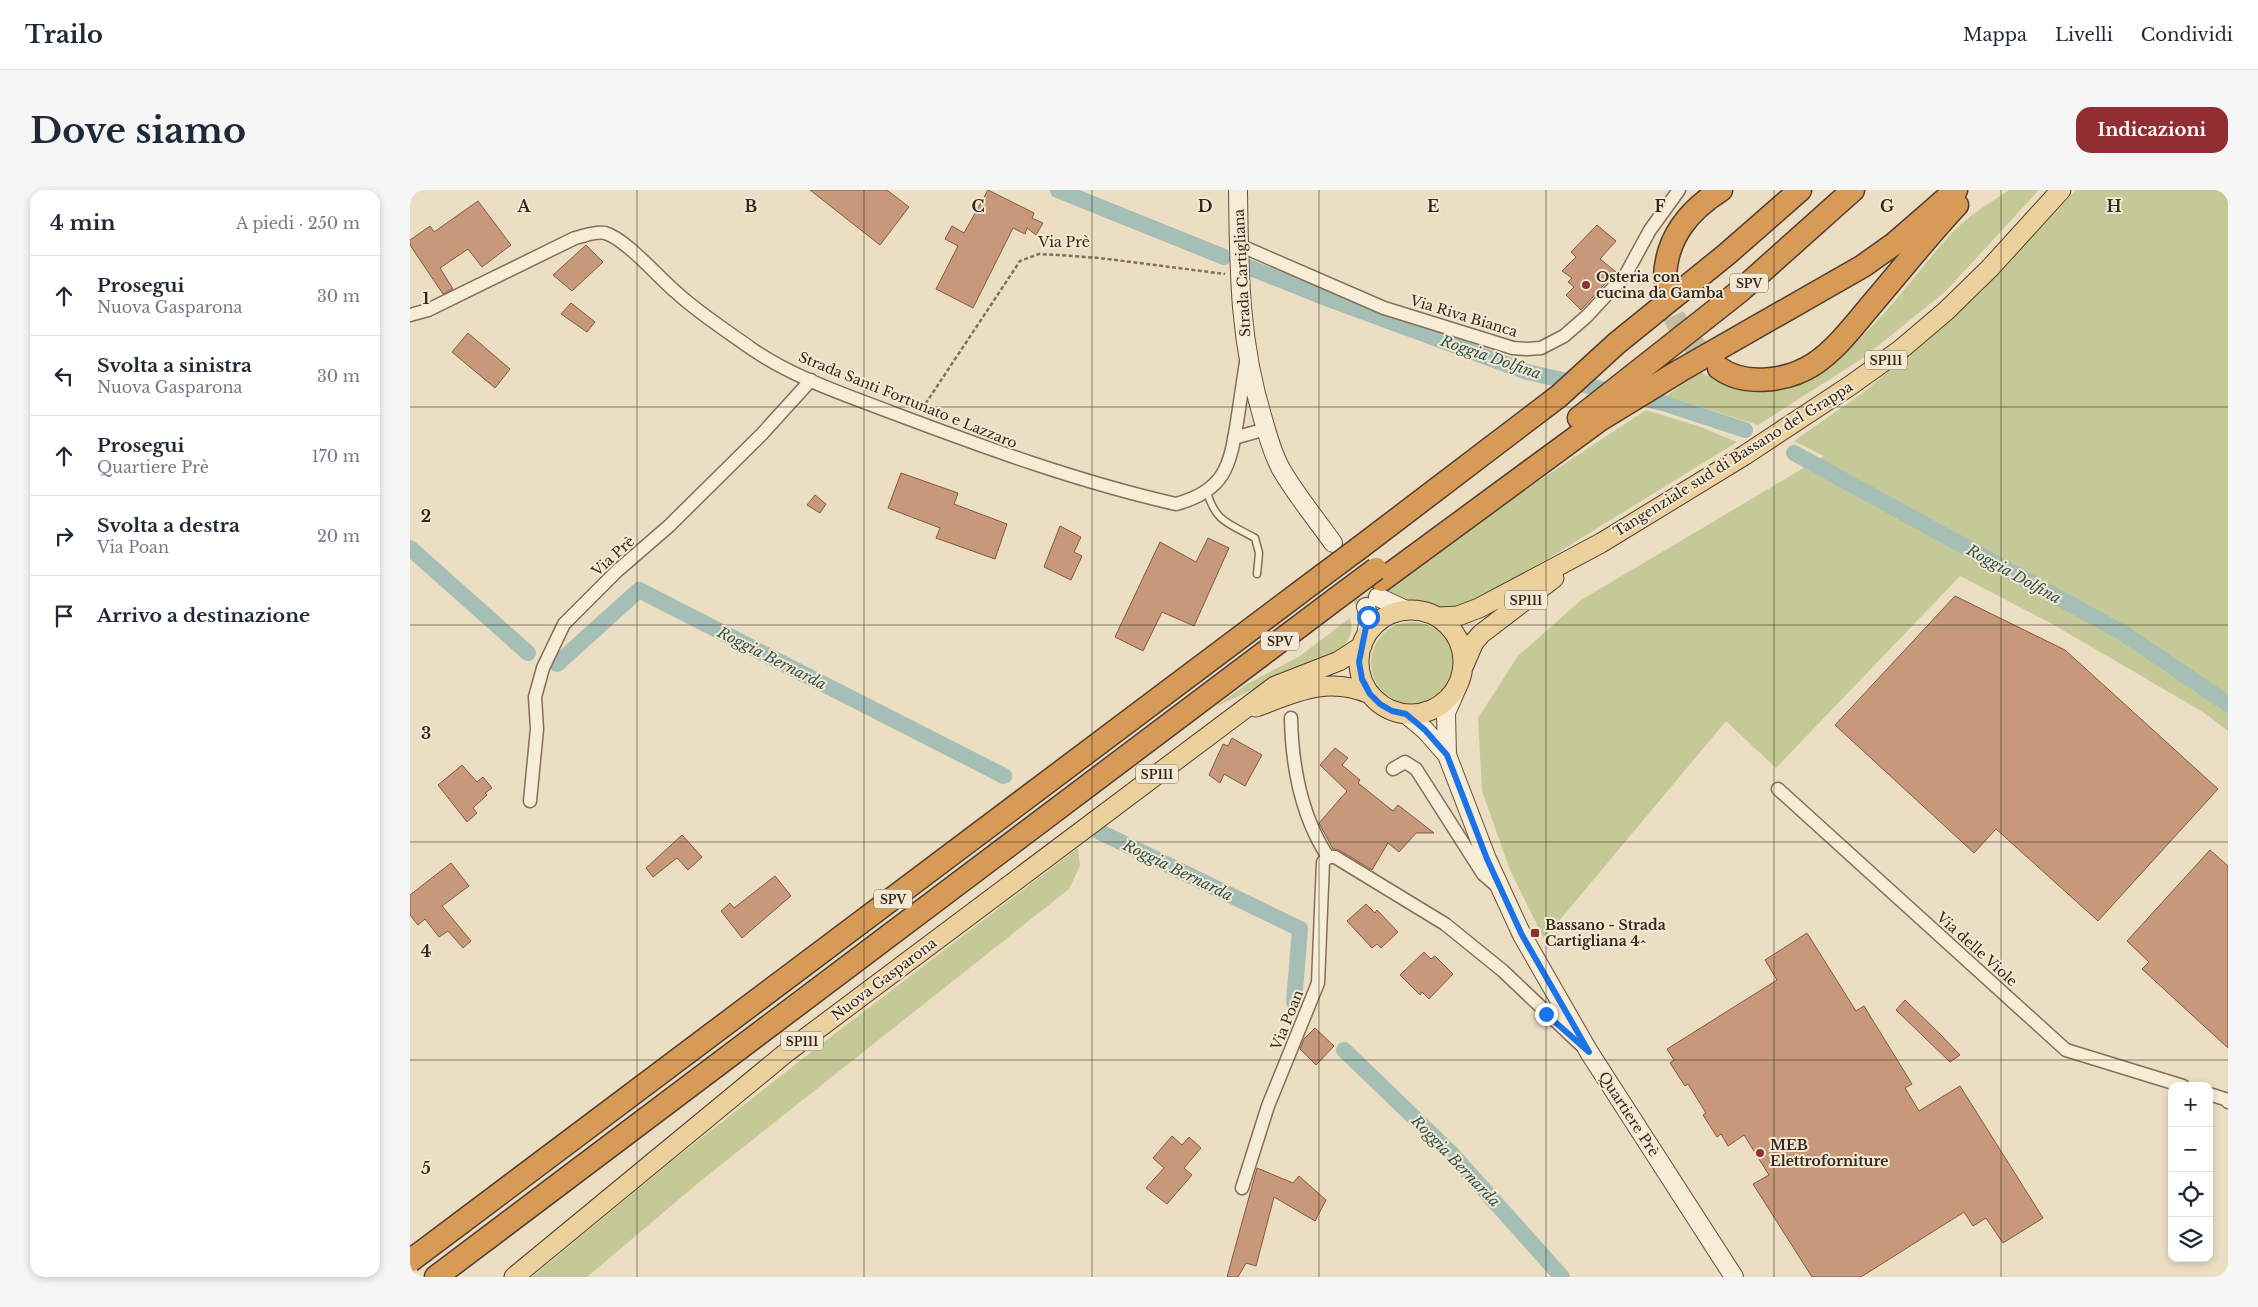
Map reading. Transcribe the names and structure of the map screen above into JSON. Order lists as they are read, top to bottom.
{
  "streets": {
    "highway": ["SPV"],
    "main road": ["SP111", "Tangenziale sud di Bassano del Grappa", "Nuova Gasparona"],
    "street": [
      "Via Prè",
      "Strada Cartigliana",
      "Via Riva Bianca",
      "Strada Santi Fortunato e Lazzaro",
      "Via delle Viole",
      "Via Poan",
      "Quartiere Prè"
    ]
  },
  "crossings": [
    ["Via Prè", "Strada Cartigliana"],
    ["Via Prè", "Strada Santi Fortunato e Lazzaro"],
    ["Strada Cartigliana", "Via Riva Bianca"],
    ["Strada Cartigliana", "Strada Santi Fortunato e Lazzaro"],
    ["SP111", "Tangenziale sud di Bassano del Grappa"],
    ["SP111", "Nuova Gasparona"],
    ["SP111", "Quartiere Prè"],
    ["Tangenziale sud di Bassano del Grappa", "Nuova Gasparona"],
    ["Tangenziale sud di Bassano del Grappa", "Quartiere Prè"],
    ["Nuova Gasparona", "Quartiere Prè"]
  ],
  "water": ["Roggia Dolfina", "Roggia Bernarda"],
  "places": {
    "other": ["Osteria con cucina da Gamba", "MEB Elettroforniture"],
    "transit": ["Bassano - Strada Cartigliana 4^"]
  },
  "page": {
    "header": "Trailo",
    "nav": ["Mappa", "Livelli", "Condividi"],
    "buttons": "Indicazioni",
    "title": "Dove siamo",
    "heading": ["4 min", "A piedi · 250 m"],
    "list": [
      ["Prosegui", "Nuova Gasparona", "30 m"],
      ["Svolta a sinistra", "Nuova Gasparona", "30 m"],
      ["Prosegui", "Quartiere Prè", "170 m"],
      ["Svolta a destra", "Via Poan", "20 m"],
      "Arrivo a destinazione"
    ],
    "map_buttons": ["+", "−"]
  },
  "grid": {
    "columns": [
      "A",
      "B",
      "C",
      "D",
      "E",
      "F",
      "G",
      "H"
    ],
    "rows": [
      "1",
      "2",
      "3",
      "4",
      "5"
    ]
  }
}
